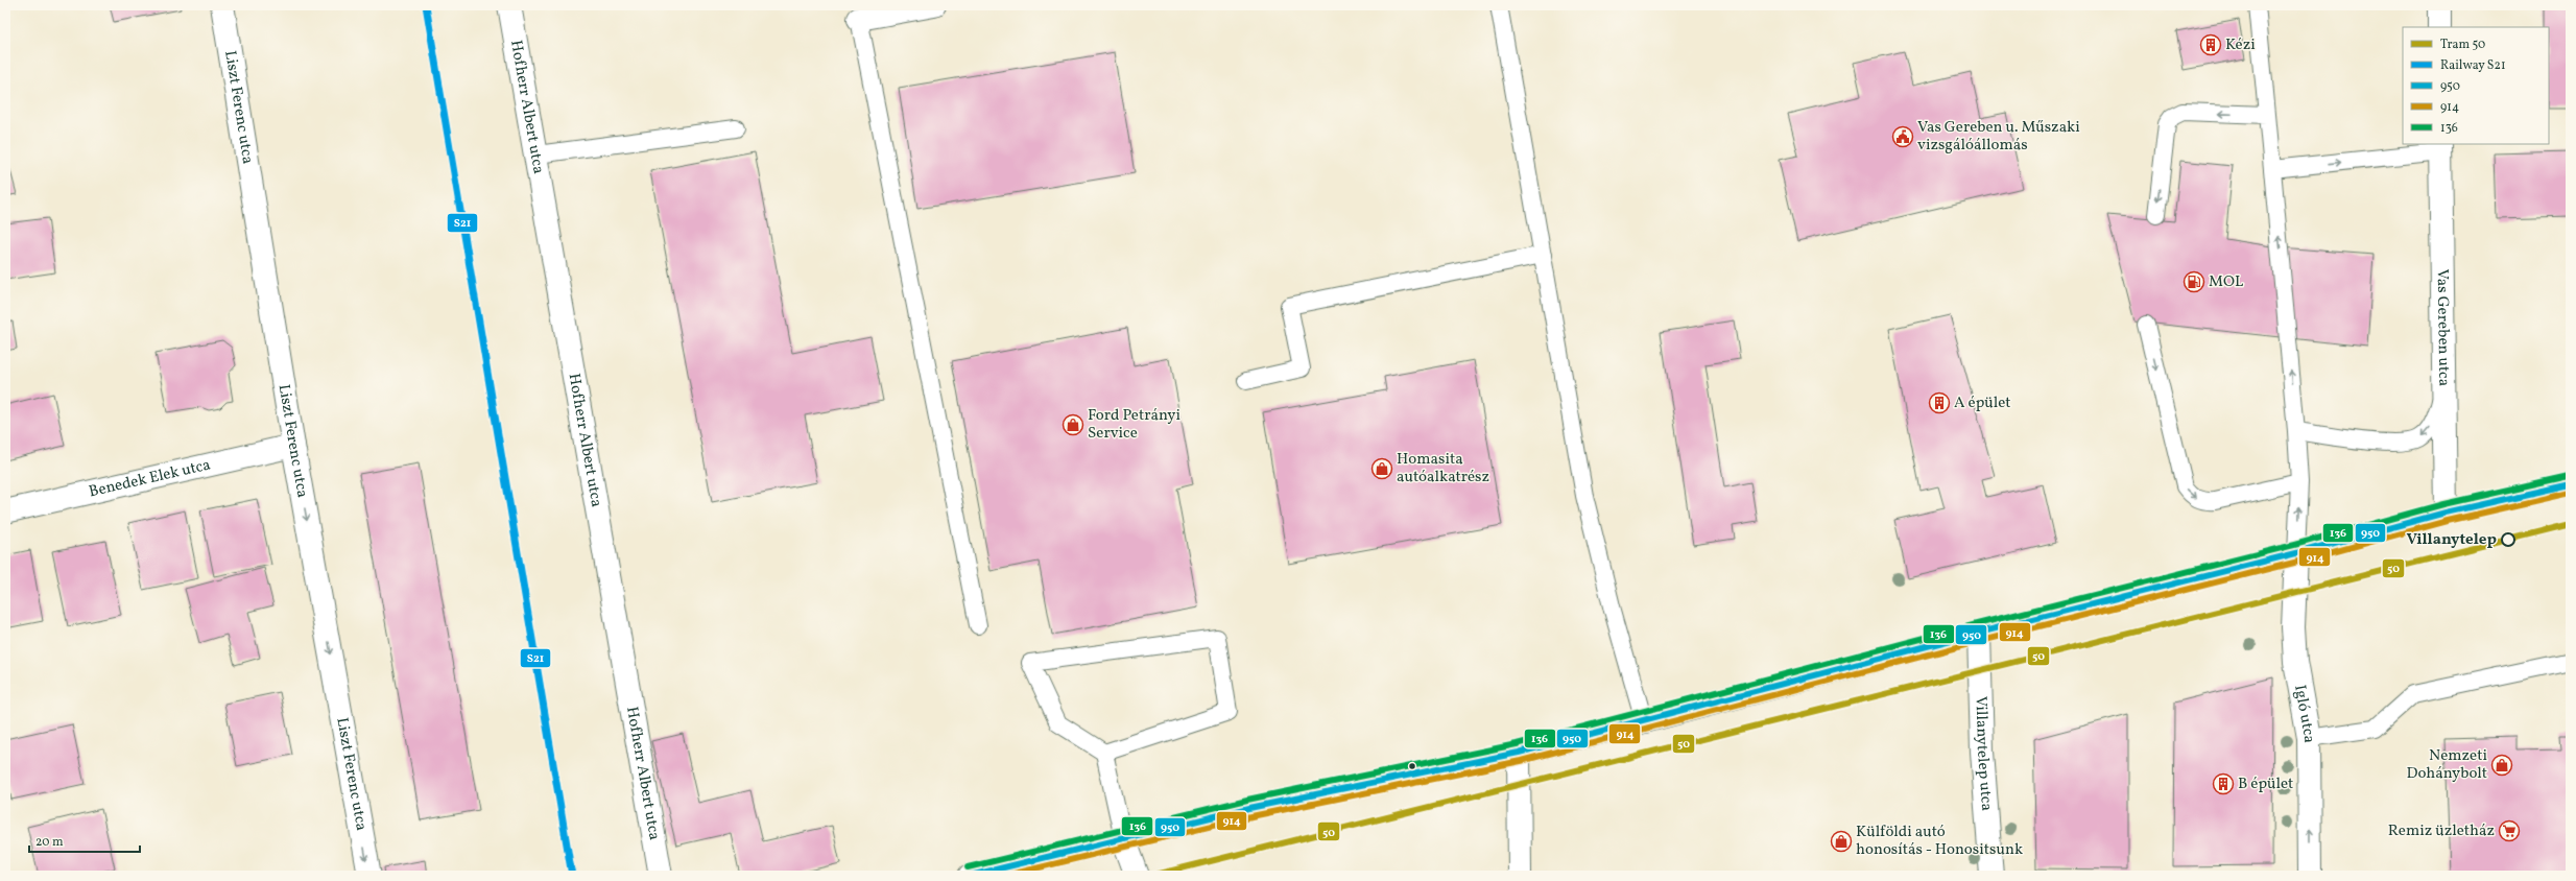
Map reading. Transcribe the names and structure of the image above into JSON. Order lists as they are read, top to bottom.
{
  "streets": {
    "street": [
      "Liszt Ferenc utca",
      "Hofherr Albert utca",
      "Vas Gereben utca",
      "Benedek Elek utca",
      "Igló utca",
      "Villanytelep utca"
    ]
  },
  "crossings": [
    ["Liszt Ferenc utca", "Benedek Elek utca"]
  ],
  "one_way": ["Liszt Ferenc utca", "Igló utca"],
  "places": {
    "building": ["Kézi", "A épület", "B épület"],
    "public building": ["Vas Gereben u. Műszaki vizsgálóállomás"],
    "fuel station": ["MOL"],
    "shop": [
      "Ford Petrányi Service",
      "Homasita autóalkatrész",
      "Nemzeti Dohánybolt",
      "Külföldi autó honosítás - Honositsunk"
    ],
    "other": ["Villanytelep"],
    "supermarket": ["Remiz üzletház"]
  },
  "lines": [
    "rail line S21",
    "transit line 136",
    "transit line 950",
    "transit line 914",
    "tram line 50"
  ],
  "legend": [
    "Tram 50",
    "Railway S21",
    "950",
    "914",
    "136"
  ],
  "scale_bar": "20 m"
}
